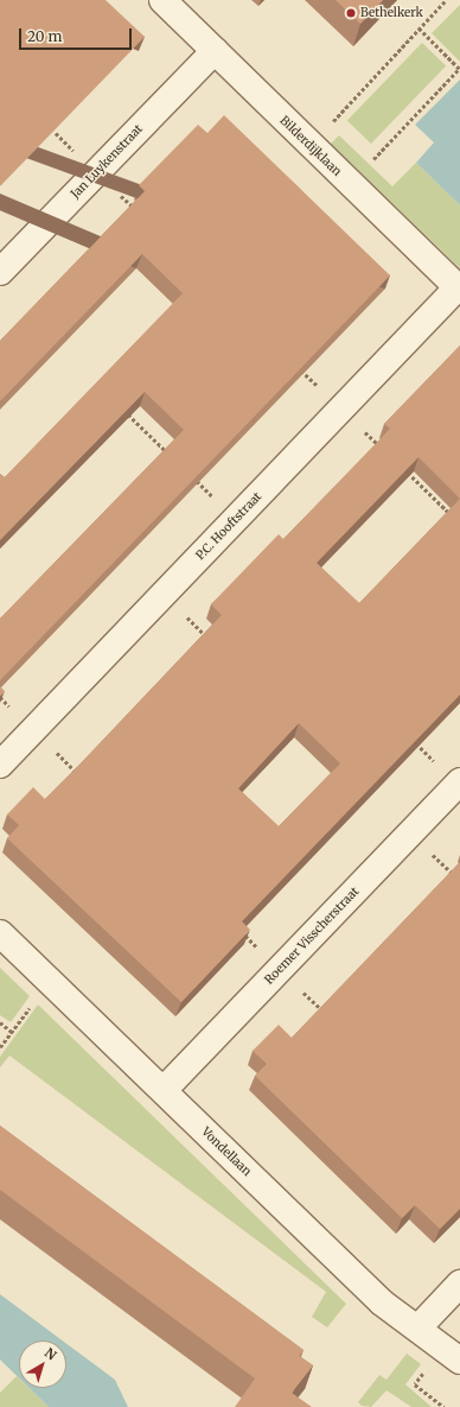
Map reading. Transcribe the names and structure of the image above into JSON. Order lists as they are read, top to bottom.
{
  "streets": {
    "street": [
      "Bilderdijklaan",
      "Jan Luykenstraat",
      "P.C. Hooftstraat",
      "Roemer Visscherstraat",
      "Vondellaan"
    ]
  },
  "crossings": [
    ["Bilderdijklaan", "Jan Luykenstraat"],
    ["Bilderdijklaan", "P.C. Hooftstraat"],
    ["Roemer Visscherstraat", "Vondellaan"]
  ],
  "places": ["Bethelkerk"],
  "scale_bar": "20 m",
  "north": "top right"
}
